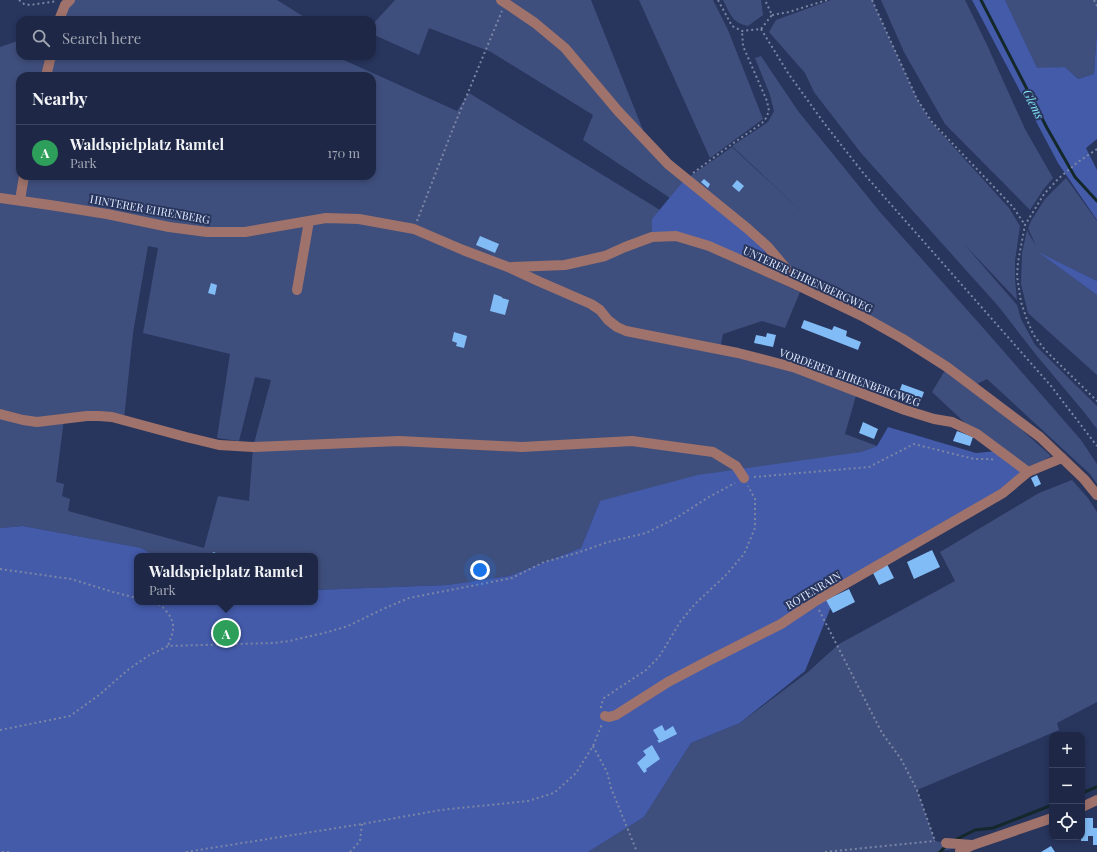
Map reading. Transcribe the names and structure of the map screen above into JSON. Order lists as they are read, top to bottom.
{
  "streets": {
    "lane": [
      "HINTERER EHRENBERG",
      "UNTERER EHRENBERGWEG",
      "VORDERER EHRENBERGWEG",
      "ROTENRAIN"
    ]
  },
  "crossings": [
    ["HINTERER EHRENBERG", "UNTERER EHRENBERGWEG"],
    ["HINTERER EHRENBERG", "VORDERER EHRENBERGWEG"],
    ["UNTERER EHRENBERGWEG", "VORDERER EHRENBERGWEG"],
    ["VORDERER EHRENBERGWEG", "ROTENRAIN"]
  ],
  "water": ["Glems"],
  "page": {
    "search": "Search here",
    "heading": "Nearby",
    "list": [
      {
        "mark": "A",
        "name": "Waldspielplatz Ramtel",
        "note": "Park",
        "value": "170 m"
      }
    ],
    "popup": ["Waldspielplatz Ramtel", "Park"],
    "pins": "A",
    "map_buttons": ["+", "−"]
  }
}
